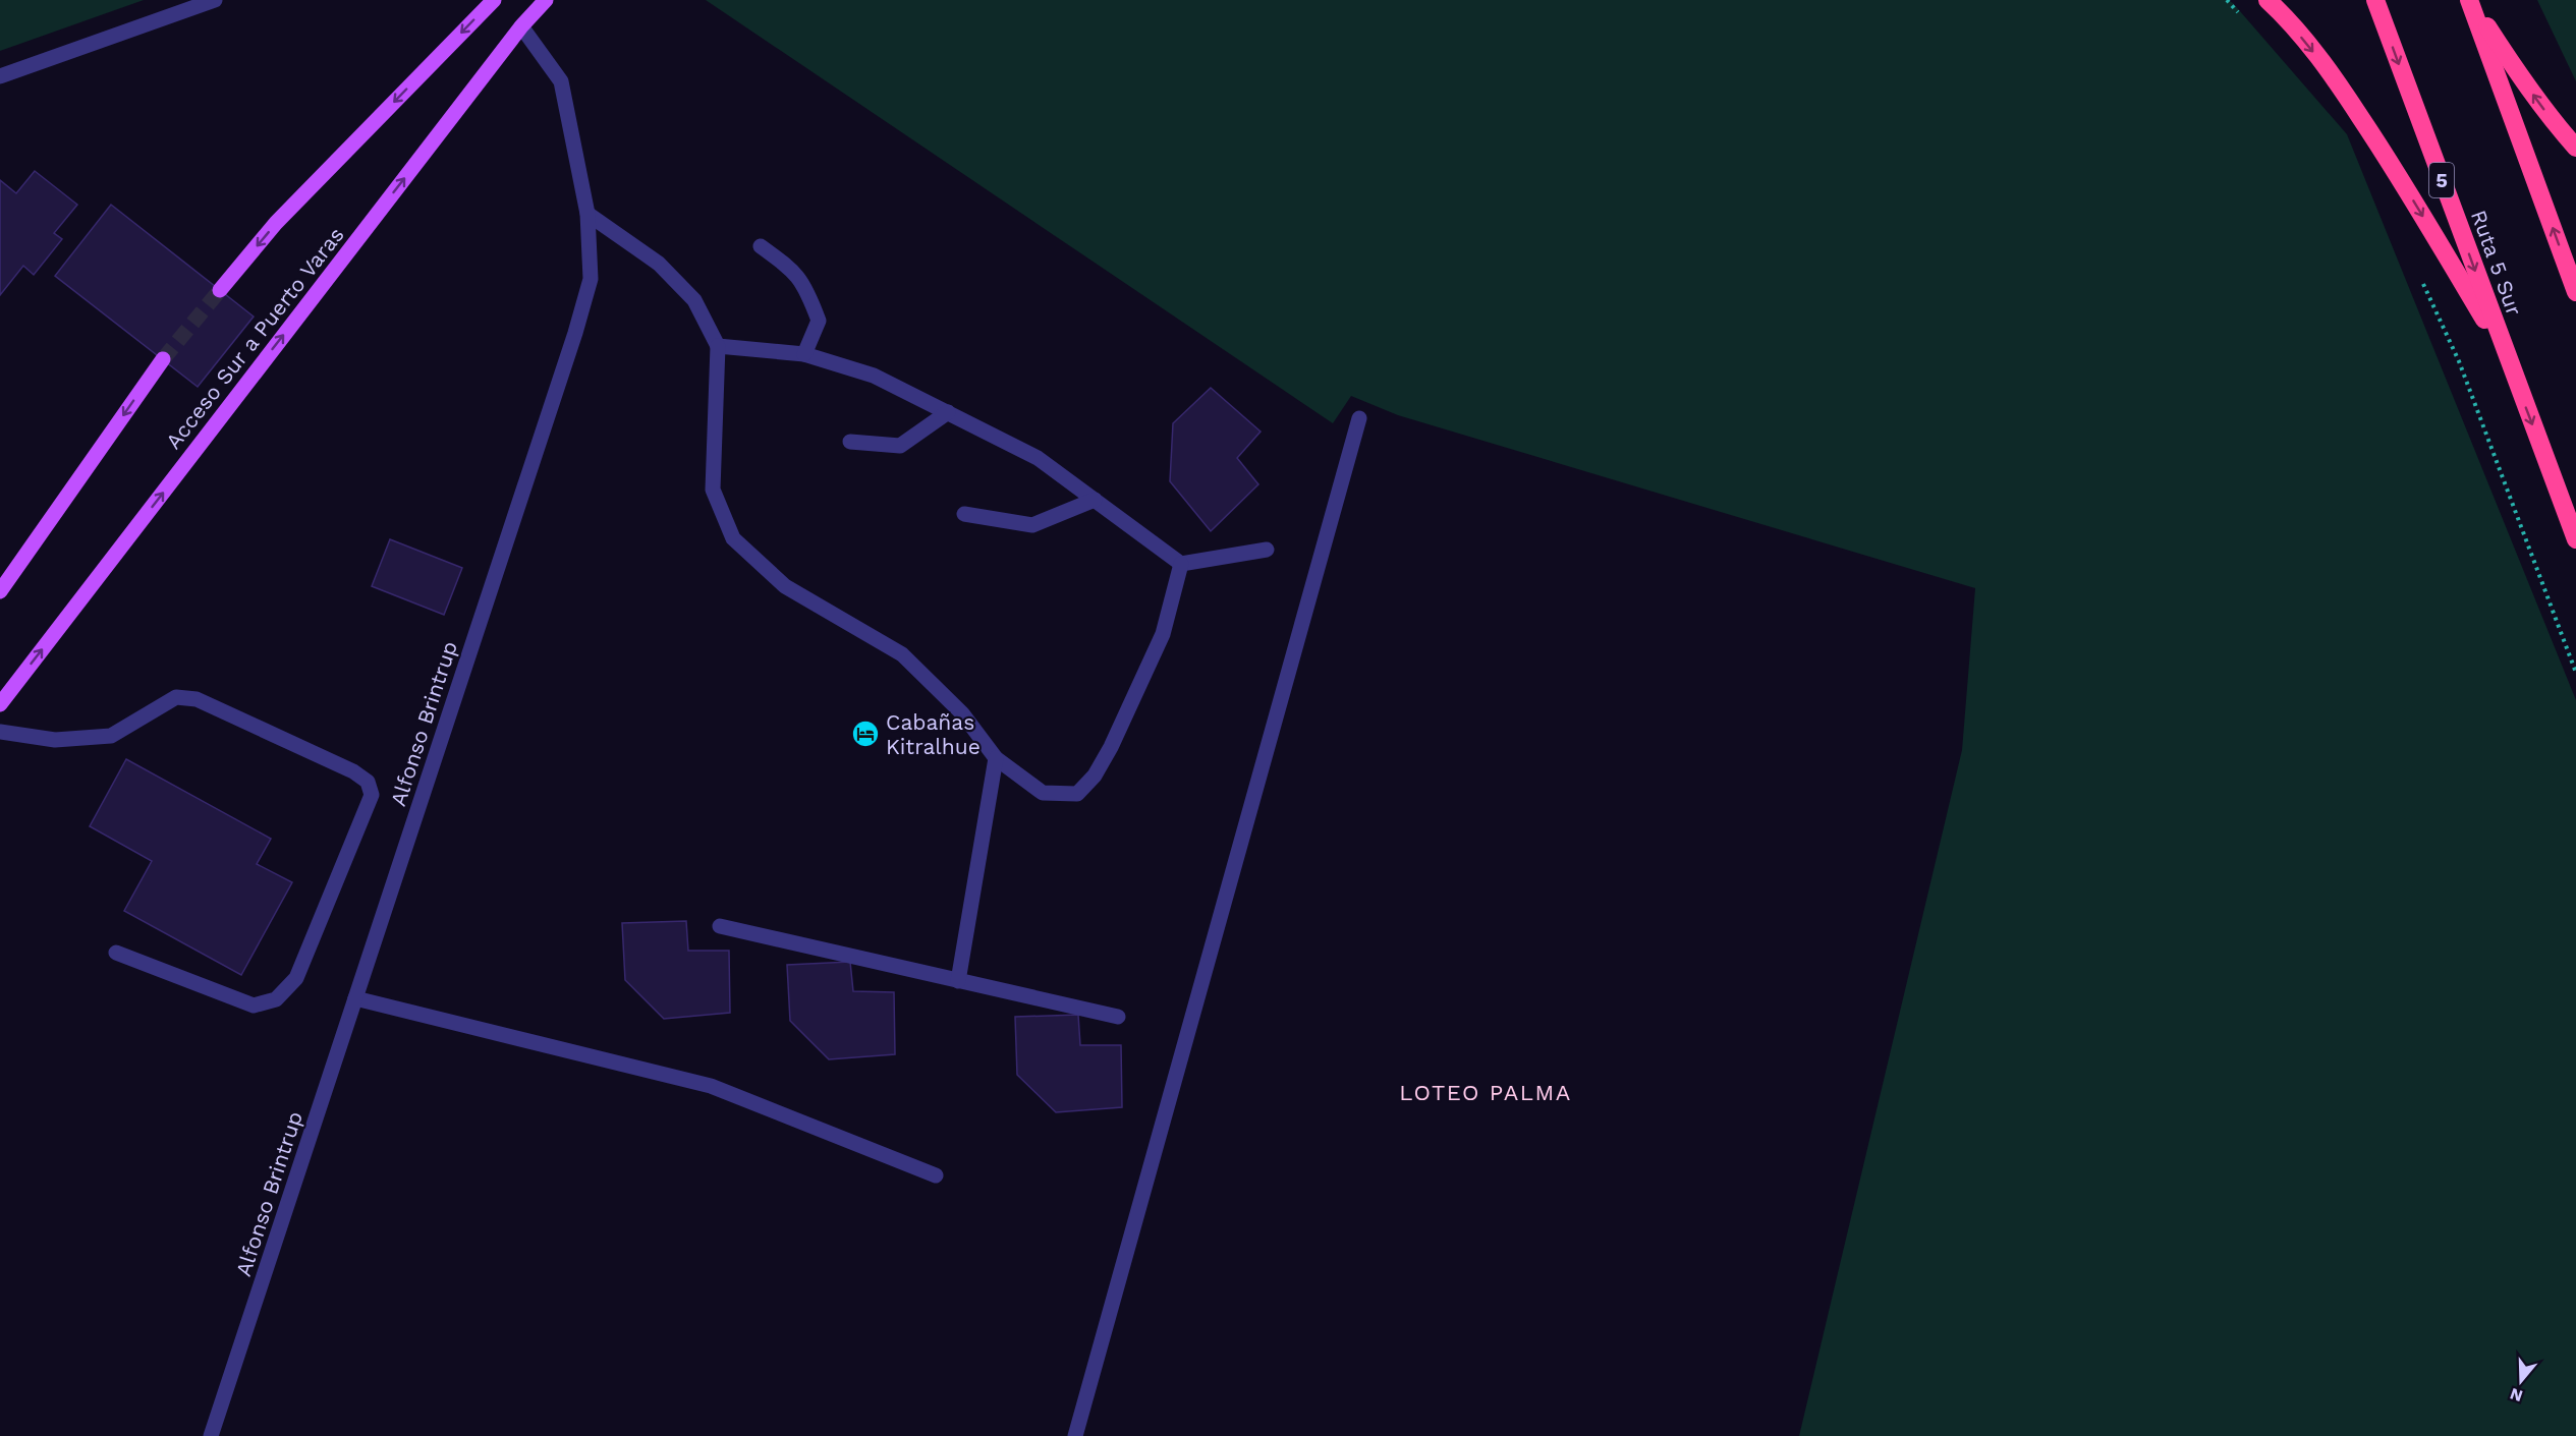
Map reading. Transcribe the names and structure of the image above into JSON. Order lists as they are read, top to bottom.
{
  "streets": {
    "highway": ["5", "Ruta 5 Sur"],
    "main road": ["Acceso Sur a Puerto Varas"],
    "street": ["Alfonso Brintrup"]
  },
  "crossings": [
    ["Acceso Sur a Puerto Varas", "Alfonso Brintrup"]
  ],
  "districts": ["LOTEO PALMA"],
  "places": {
    "hotel": ["Cabañas Kitralhue"]
  },
  "north": "bottom"
}
